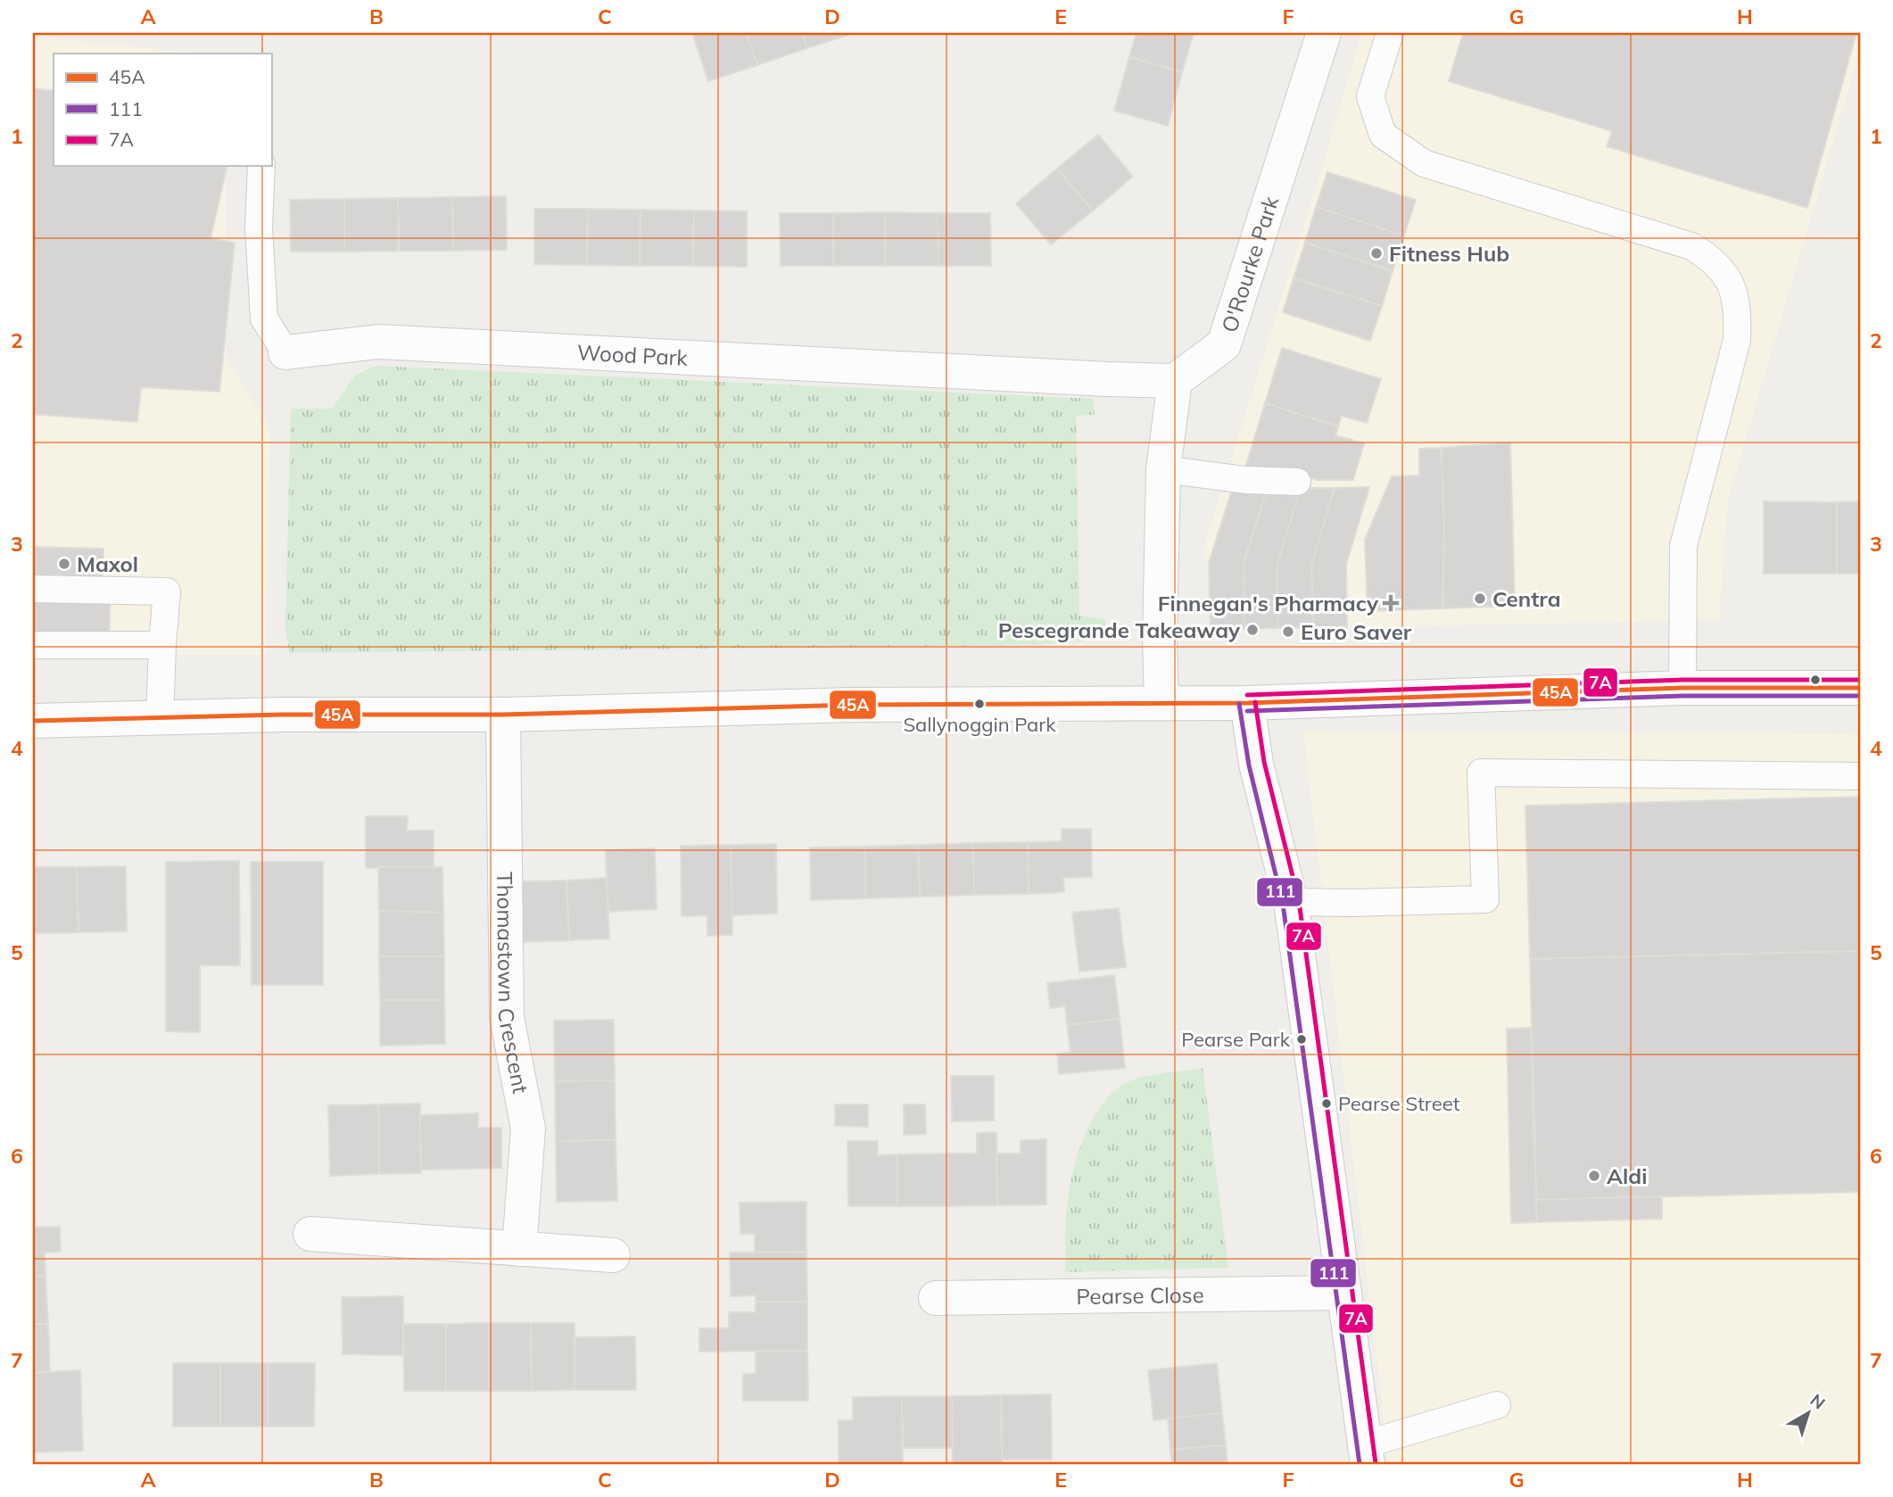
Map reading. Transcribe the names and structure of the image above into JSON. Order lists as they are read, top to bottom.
{
  "streets": {
    "street": [
      "O'Rourke Park",
      "Wood Park",
      "Thomastown Crescent",
      "Pearse Close"
    ]
  },
  "crossings": [
    ["O'Rourke Park", "Wood Park"]
  ],
  "places": {
    "other": [
      "Fitness Hub",
      "Maxol",
      "Centra",
      "Pescegrande Takeaway",
      "Euro Saver",
      "Sallynoggin Park",
      "Pearse Park",
      "Pearse Street",
      "Aldi"
    ],
    "health": ["Finnegan's Pharmacy"]
  },
  "lines": ["transit line 7A", "transit line 45A", "transit line 111"],
  "legend": ["45A", "111", "7A"],
  "north": "top right",
  "grid": {
    "columns": [
      "A",
      "B",
      "C",
      "D",
      "E",
      "F",
      "G",
      "H"
    ],
    "rows": [
      "1",
      "2",
      "3",
      "4",
      "5",
      "6",
      "7"
    ]
  }
}
